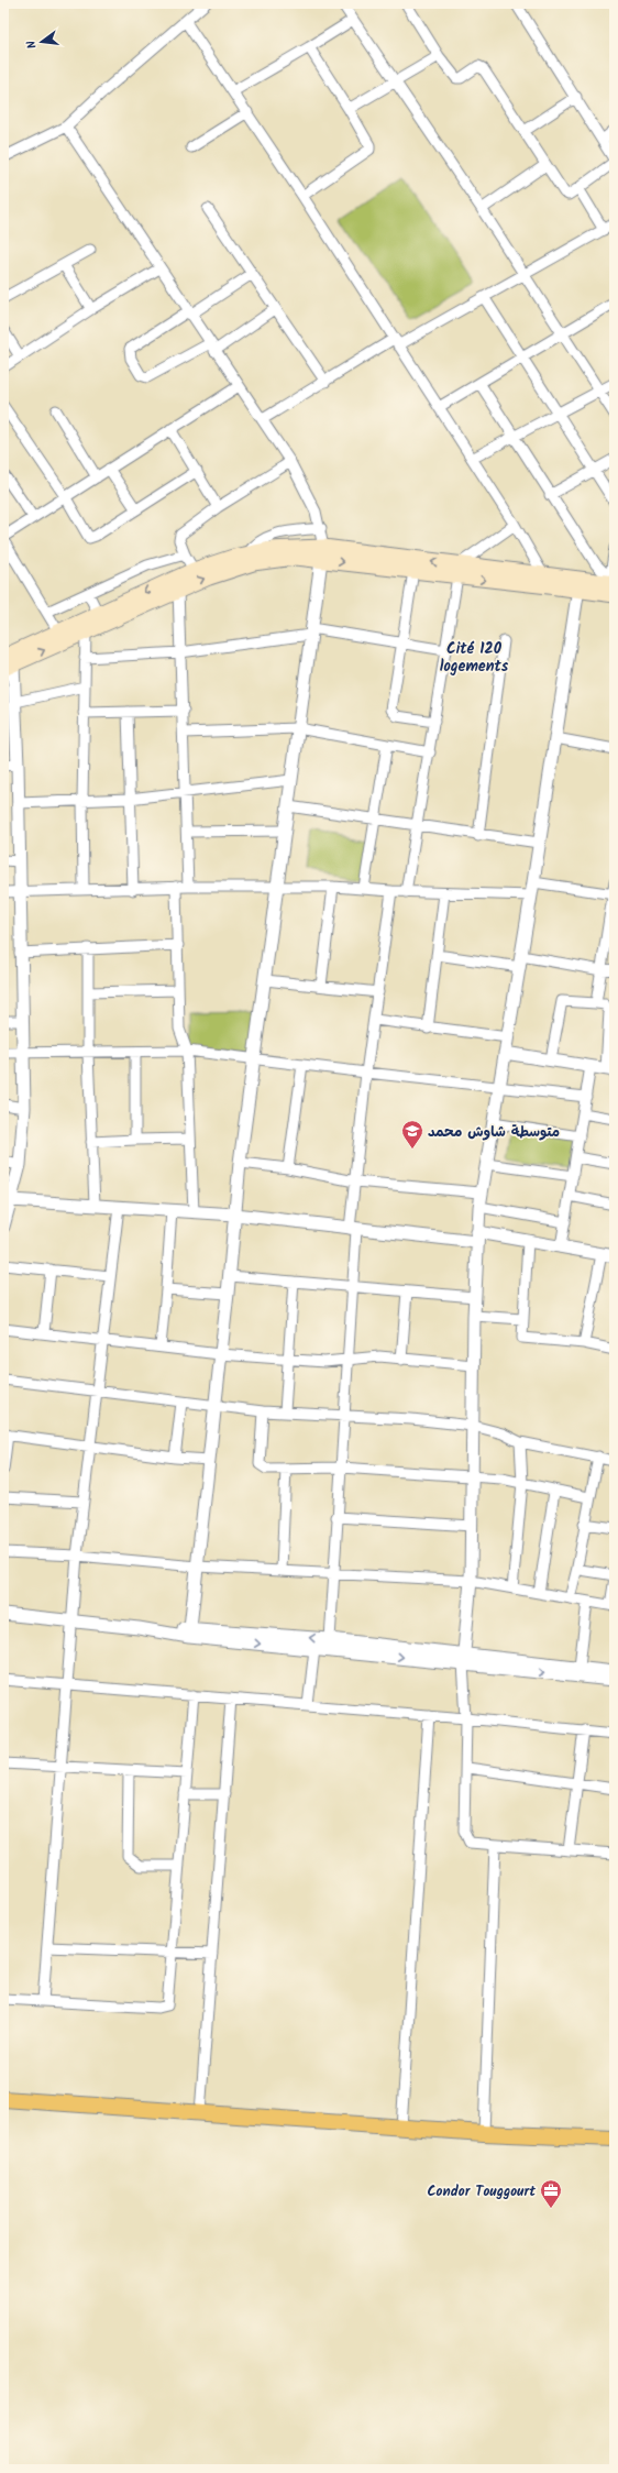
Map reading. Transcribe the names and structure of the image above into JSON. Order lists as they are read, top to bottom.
{
  "districts": ["Cité 120 logements"],
  "places": {
    "school or university": ["متوسطة شاوش محمد"],
    "office": ["Condor Touggourt"]
  },
  "north": "left"
}
